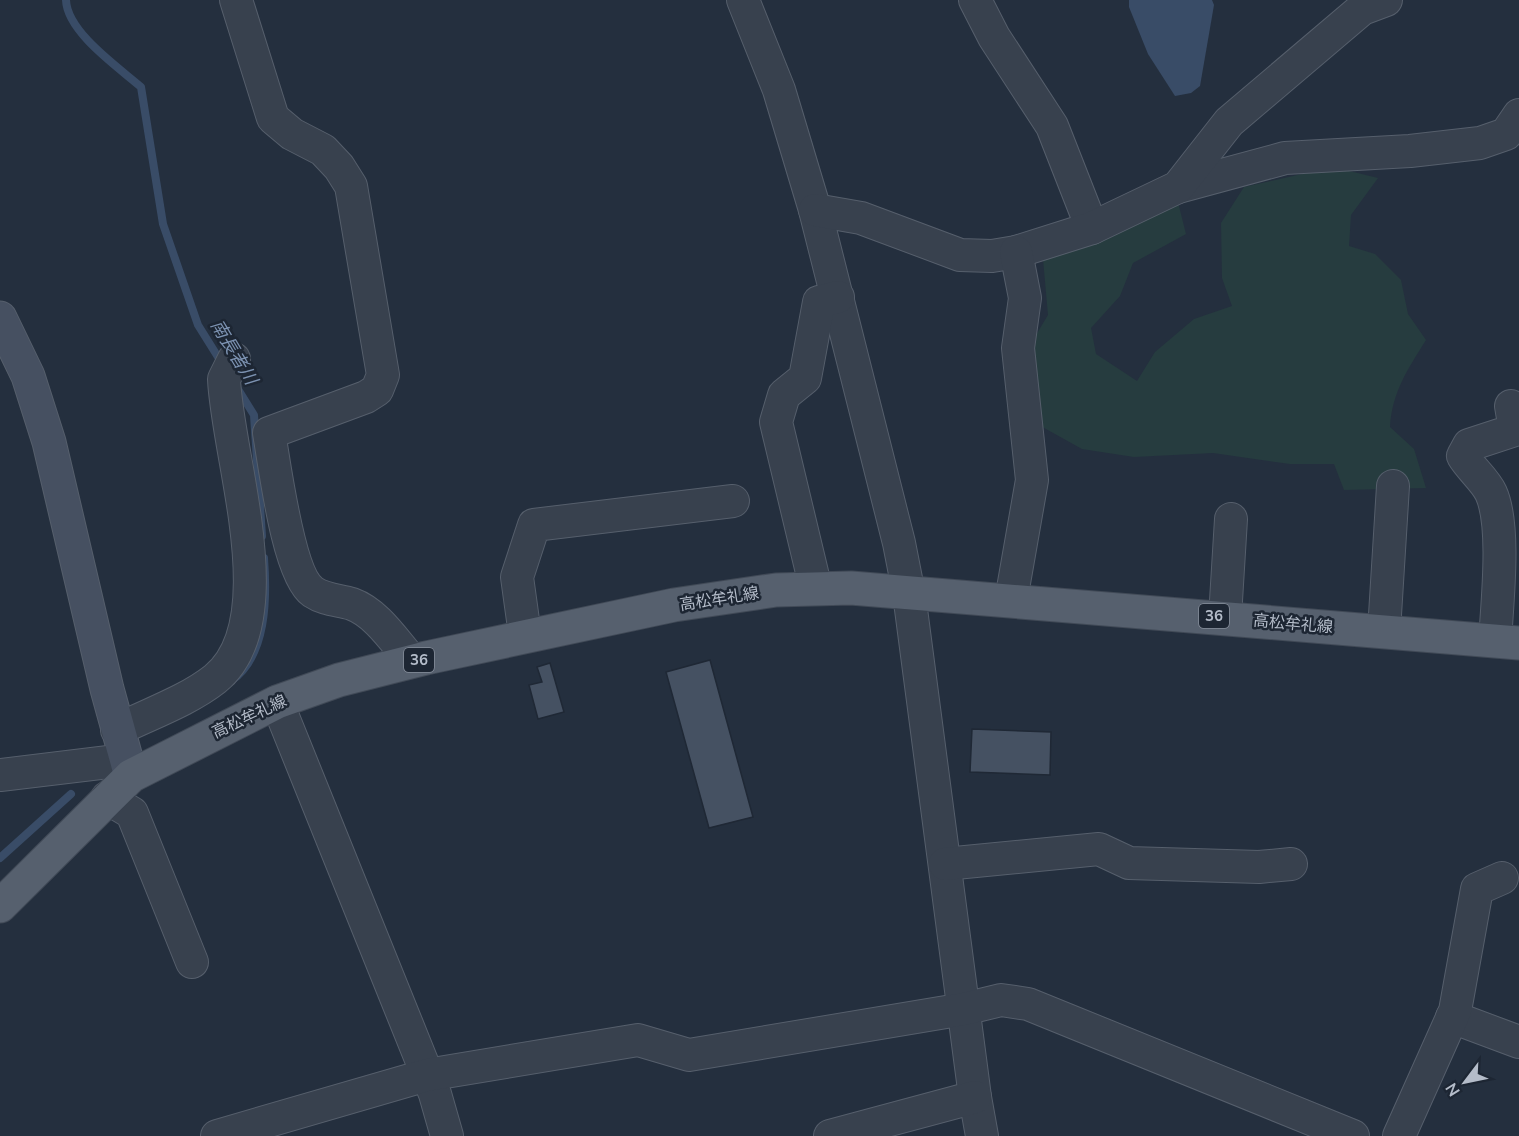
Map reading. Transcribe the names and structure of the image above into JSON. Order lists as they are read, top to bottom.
{
  "streets": {
    "main road": ["高松牟礼線", "36"]
  },
  "water": ["南長者川"],
  "north": "bottom left"
}
